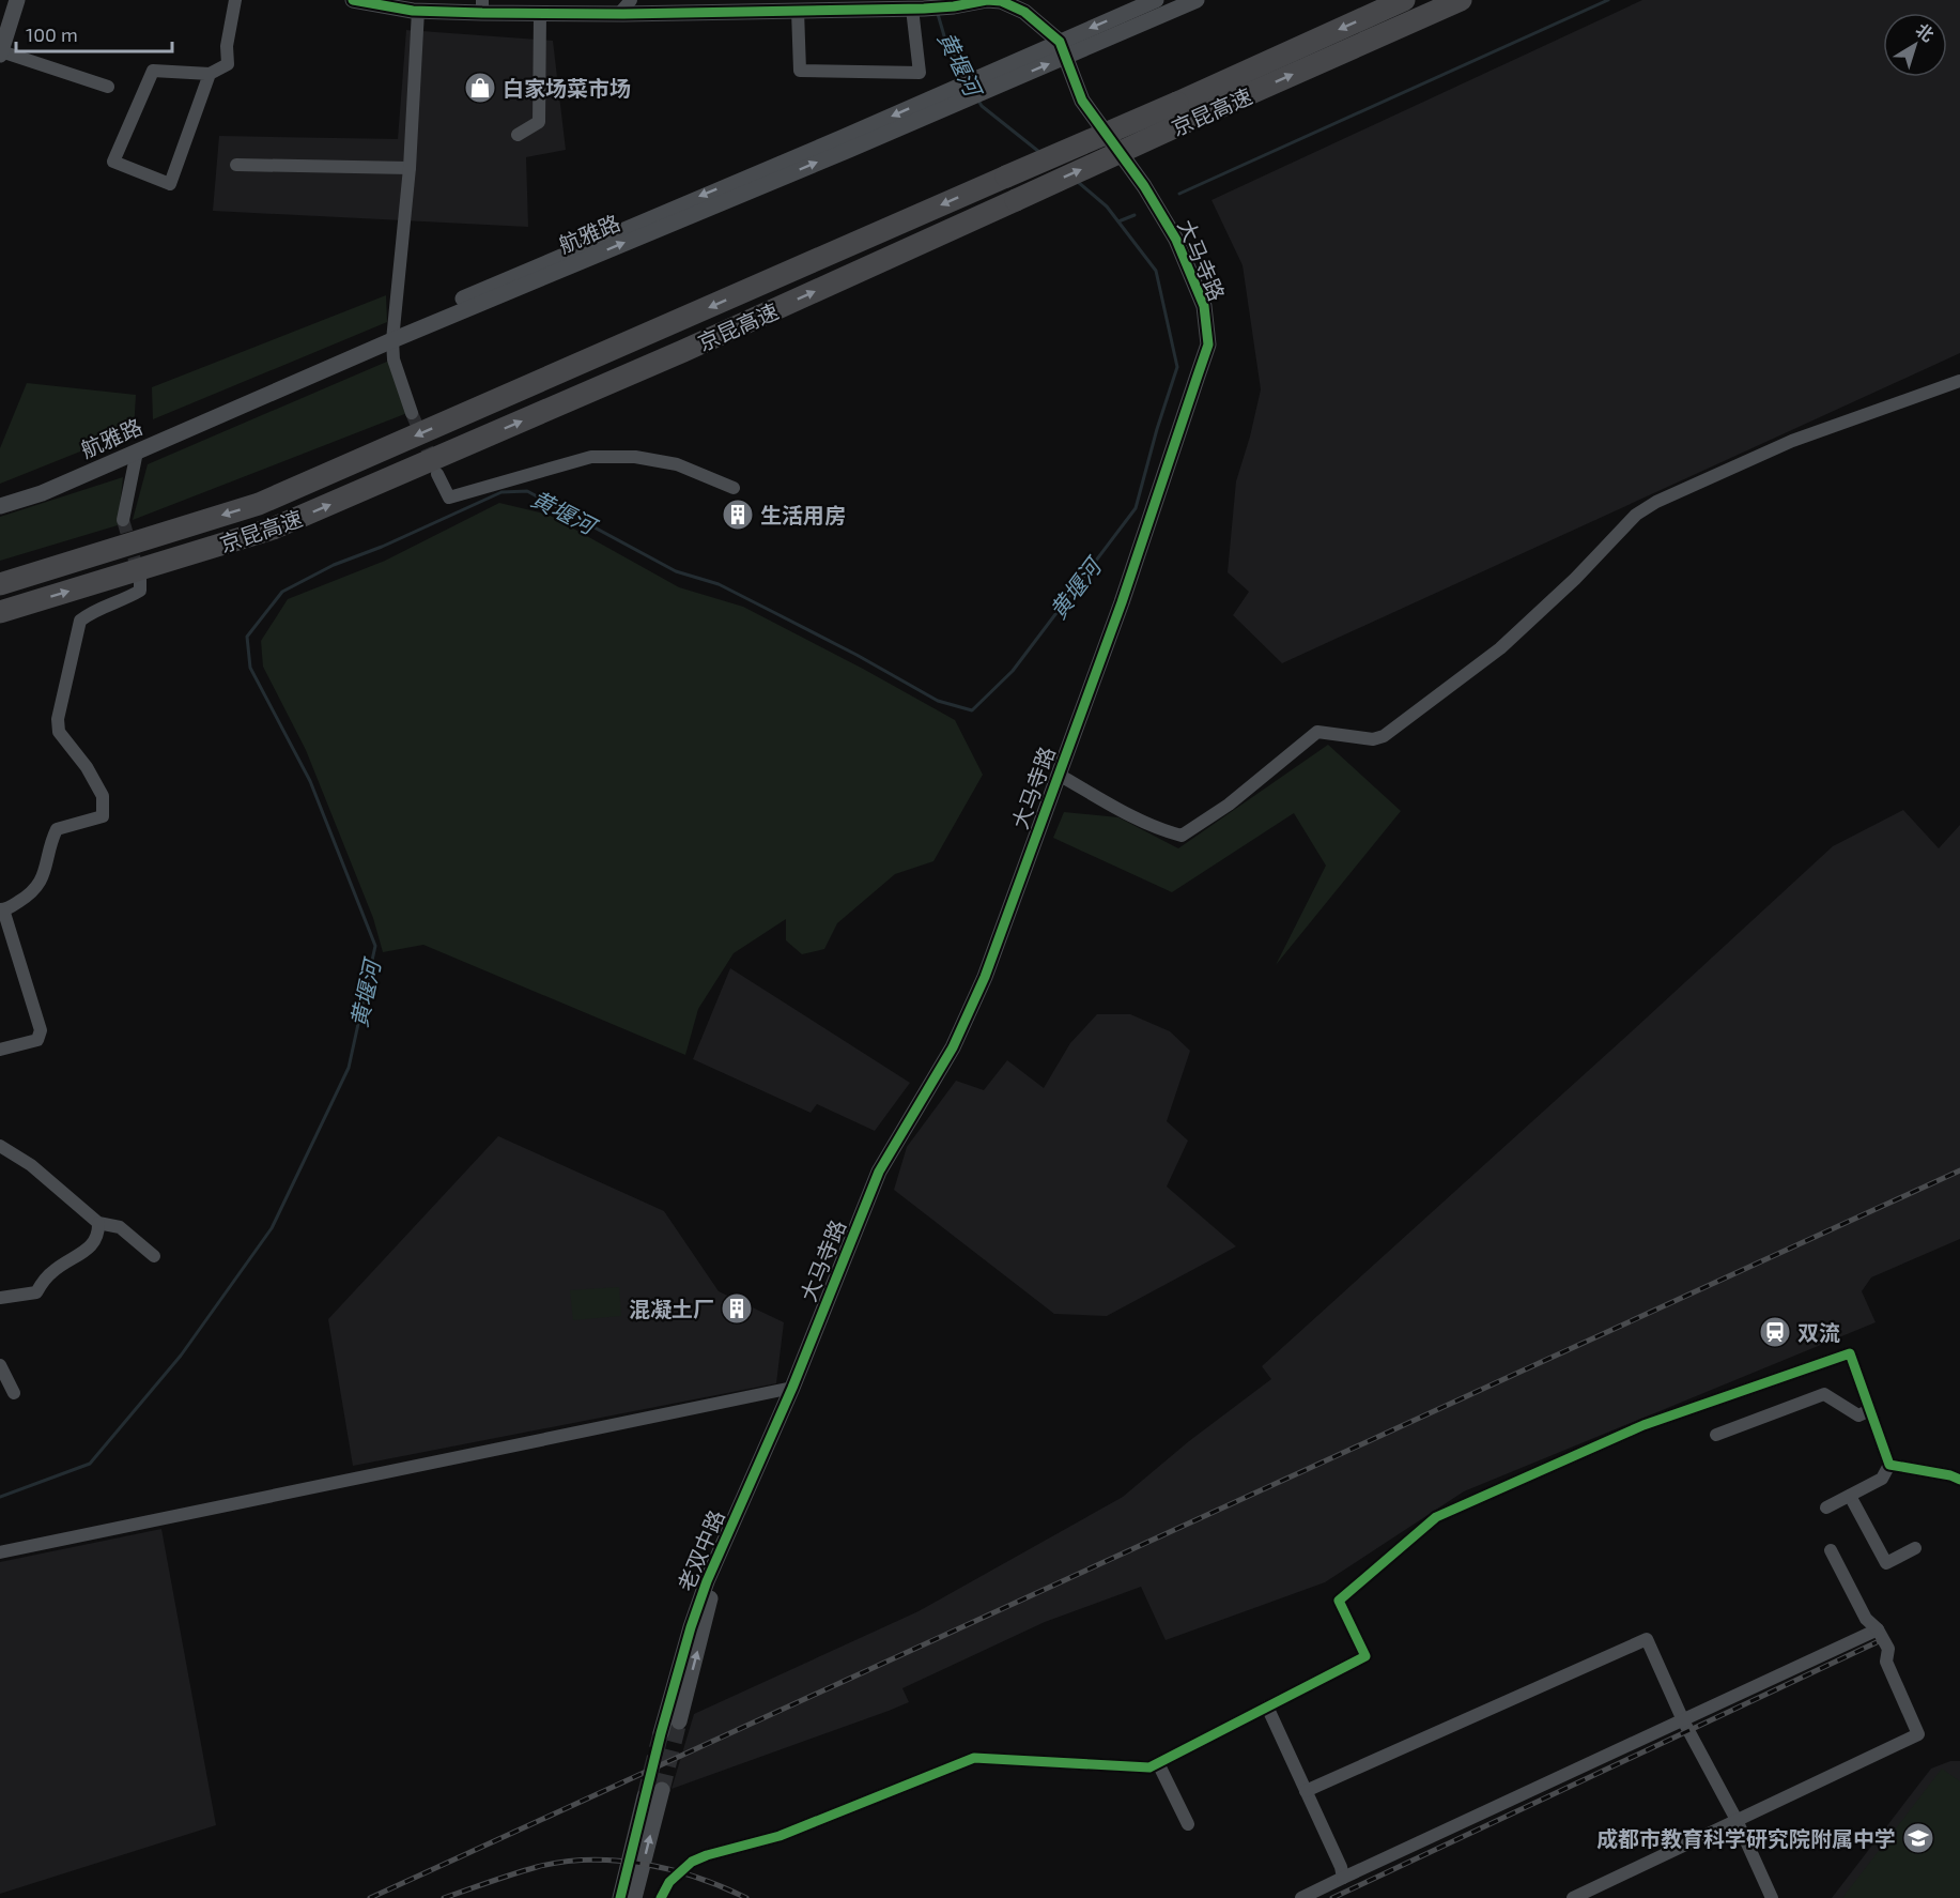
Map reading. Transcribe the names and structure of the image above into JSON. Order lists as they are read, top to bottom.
{
  "streets": {
    "highway": ["京昆高速"],
    "street": ["航雅路", "大马寺路", "老双中路"]
  },
  "crossings": [
    ["航雅路", "大马寺路"],
    ["大马寺路", "老双中路"]
  ],
  "water": ["黄堰河"],
  "places": {
    "shop": ["白家场菜市场"],
    "building": ["生活用房", "混凝土厂"],
    "station": ["双流"],
    "school or university": ["成都市教育科学研究院附属中学"]
  },
  "scale_bar": "100 m",
  "north": "top right"
}
